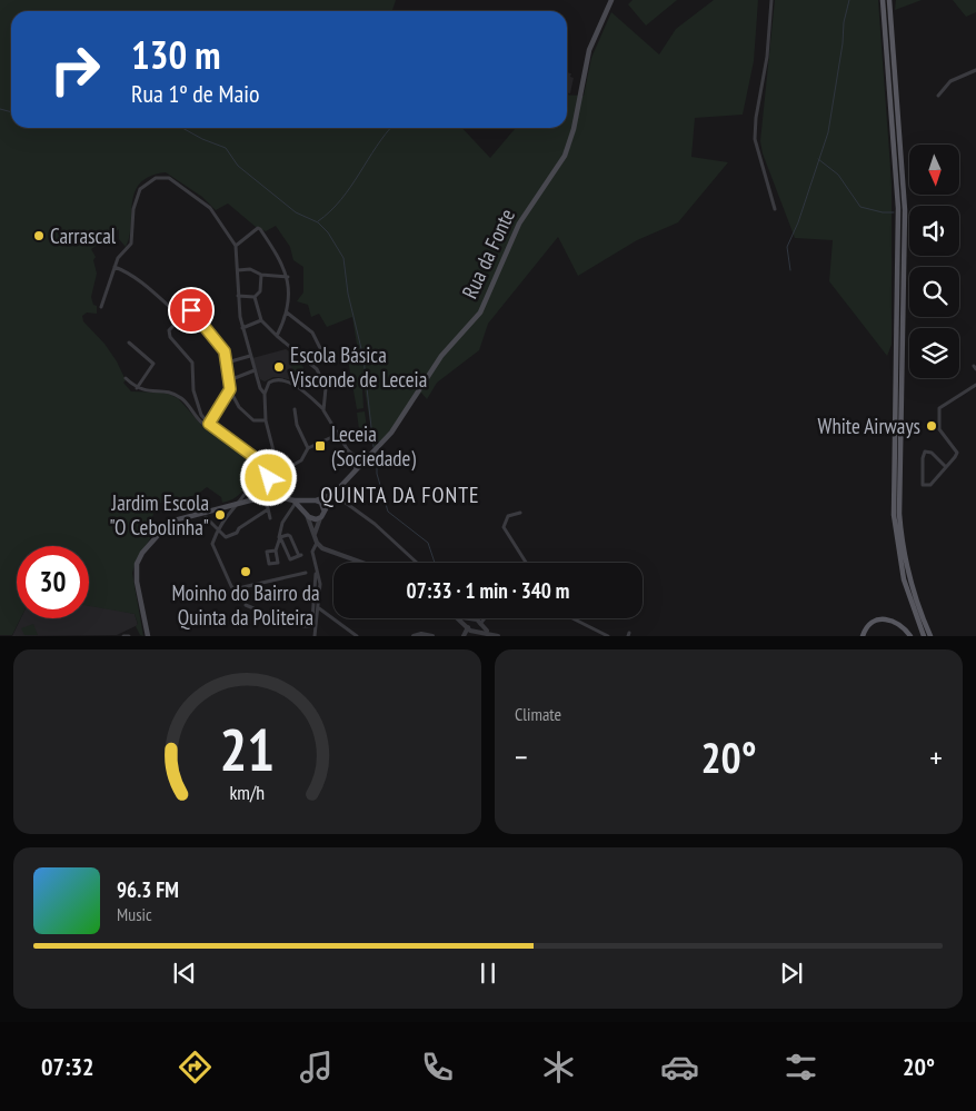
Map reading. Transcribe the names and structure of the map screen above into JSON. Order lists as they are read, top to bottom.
{
  "streets": {
    "main road": ["Rua da Fonte"]
  },
  "districts": ["QUINTA DA FONTE"],
  "places": {
    "other": [
      "Carrascal",
      "Escola Básica Visconde de Leceia",
      "White Airways",
      "Jardim Escola \"O Cebolinha\"",
      "Moinho do Bairro da Quinta da Politeira"
    ],
    "transit": ["Leceia (Sociedade)"]
  },
  "north": "bottom",
  "page": {
    "turn": ["130 m", "Rua 1º de Maio"],
    "limit": "30",
    "trip": "07:33 · 1 min · 340 m",
    "tile": "Climate",
    "heat": ["−", "20°", "+"],
    "song": ["96.3 FM", "Music"],
    "tabs": ["07:32", "20°"],
    "gauge": ["21", "km/h"]
  }
}
